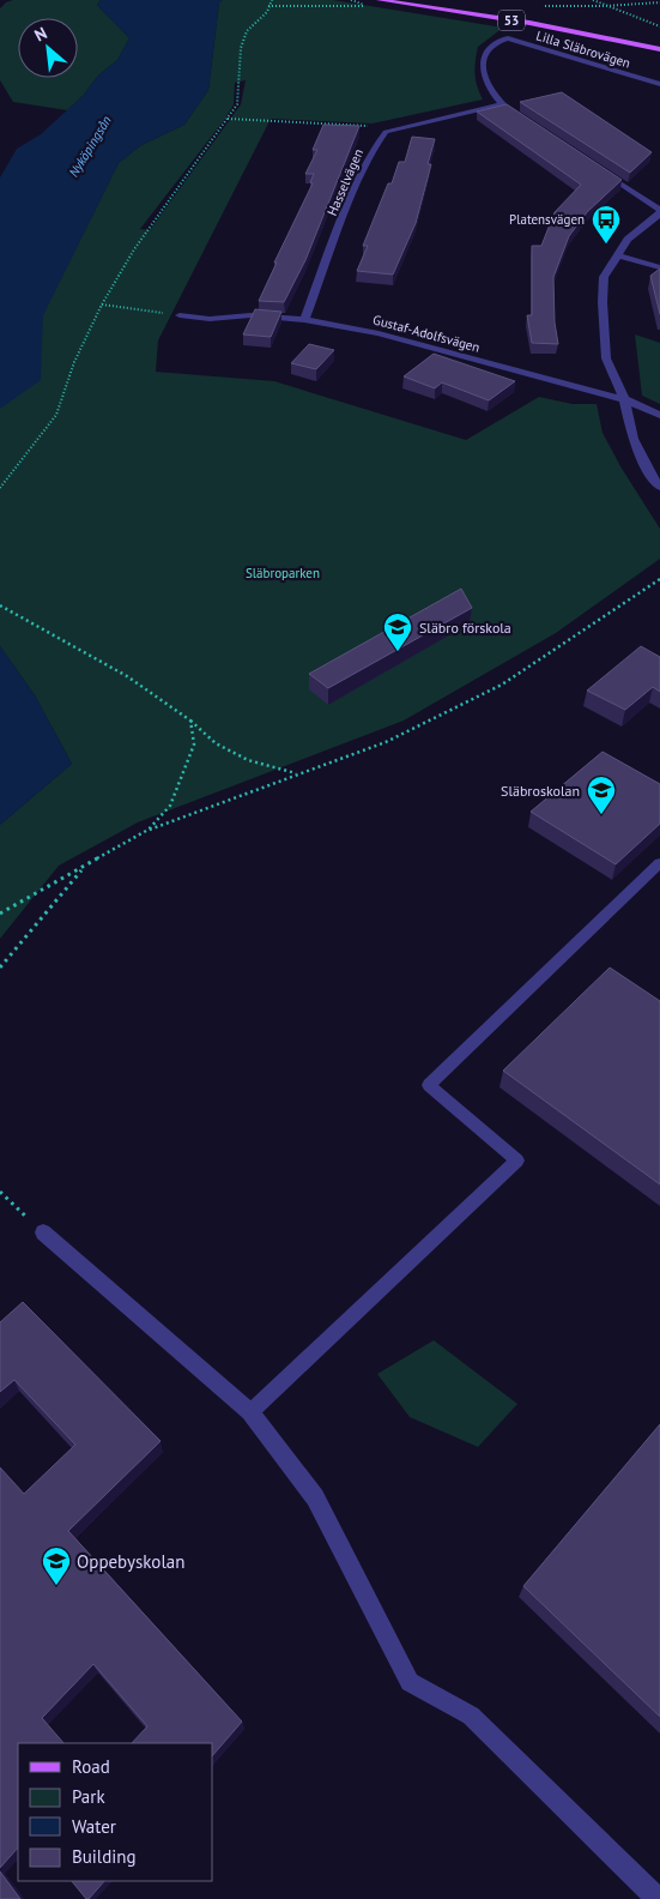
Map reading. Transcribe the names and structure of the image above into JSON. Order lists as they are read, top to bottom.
{
  "streets": {
    "main road": ["53"],
    "street": ["Lilla Släbrovägen", "Hasselvägen", "Gustaf-Adolfsvägen"]
  },
  "crossings": [
    ["Lilla Släbrovägen", "Hasselvägen"],
    ["Hasselvägen", "Gustaf-Adolfsvägen"]
  ],
  "water": ["Nyköpingsån"],
  "parks": ["Släbroparken"],
  "places": {
    "bus stop": ["Platensvägen"],
    "school or university": ["Släbro förskola", "Släbroskolan", "Oppebyskolan"]
  },
  "legend": [
    "Road",
    "Park",
    "Water",
    "Building"
  ],
  "north": "top left"
}
